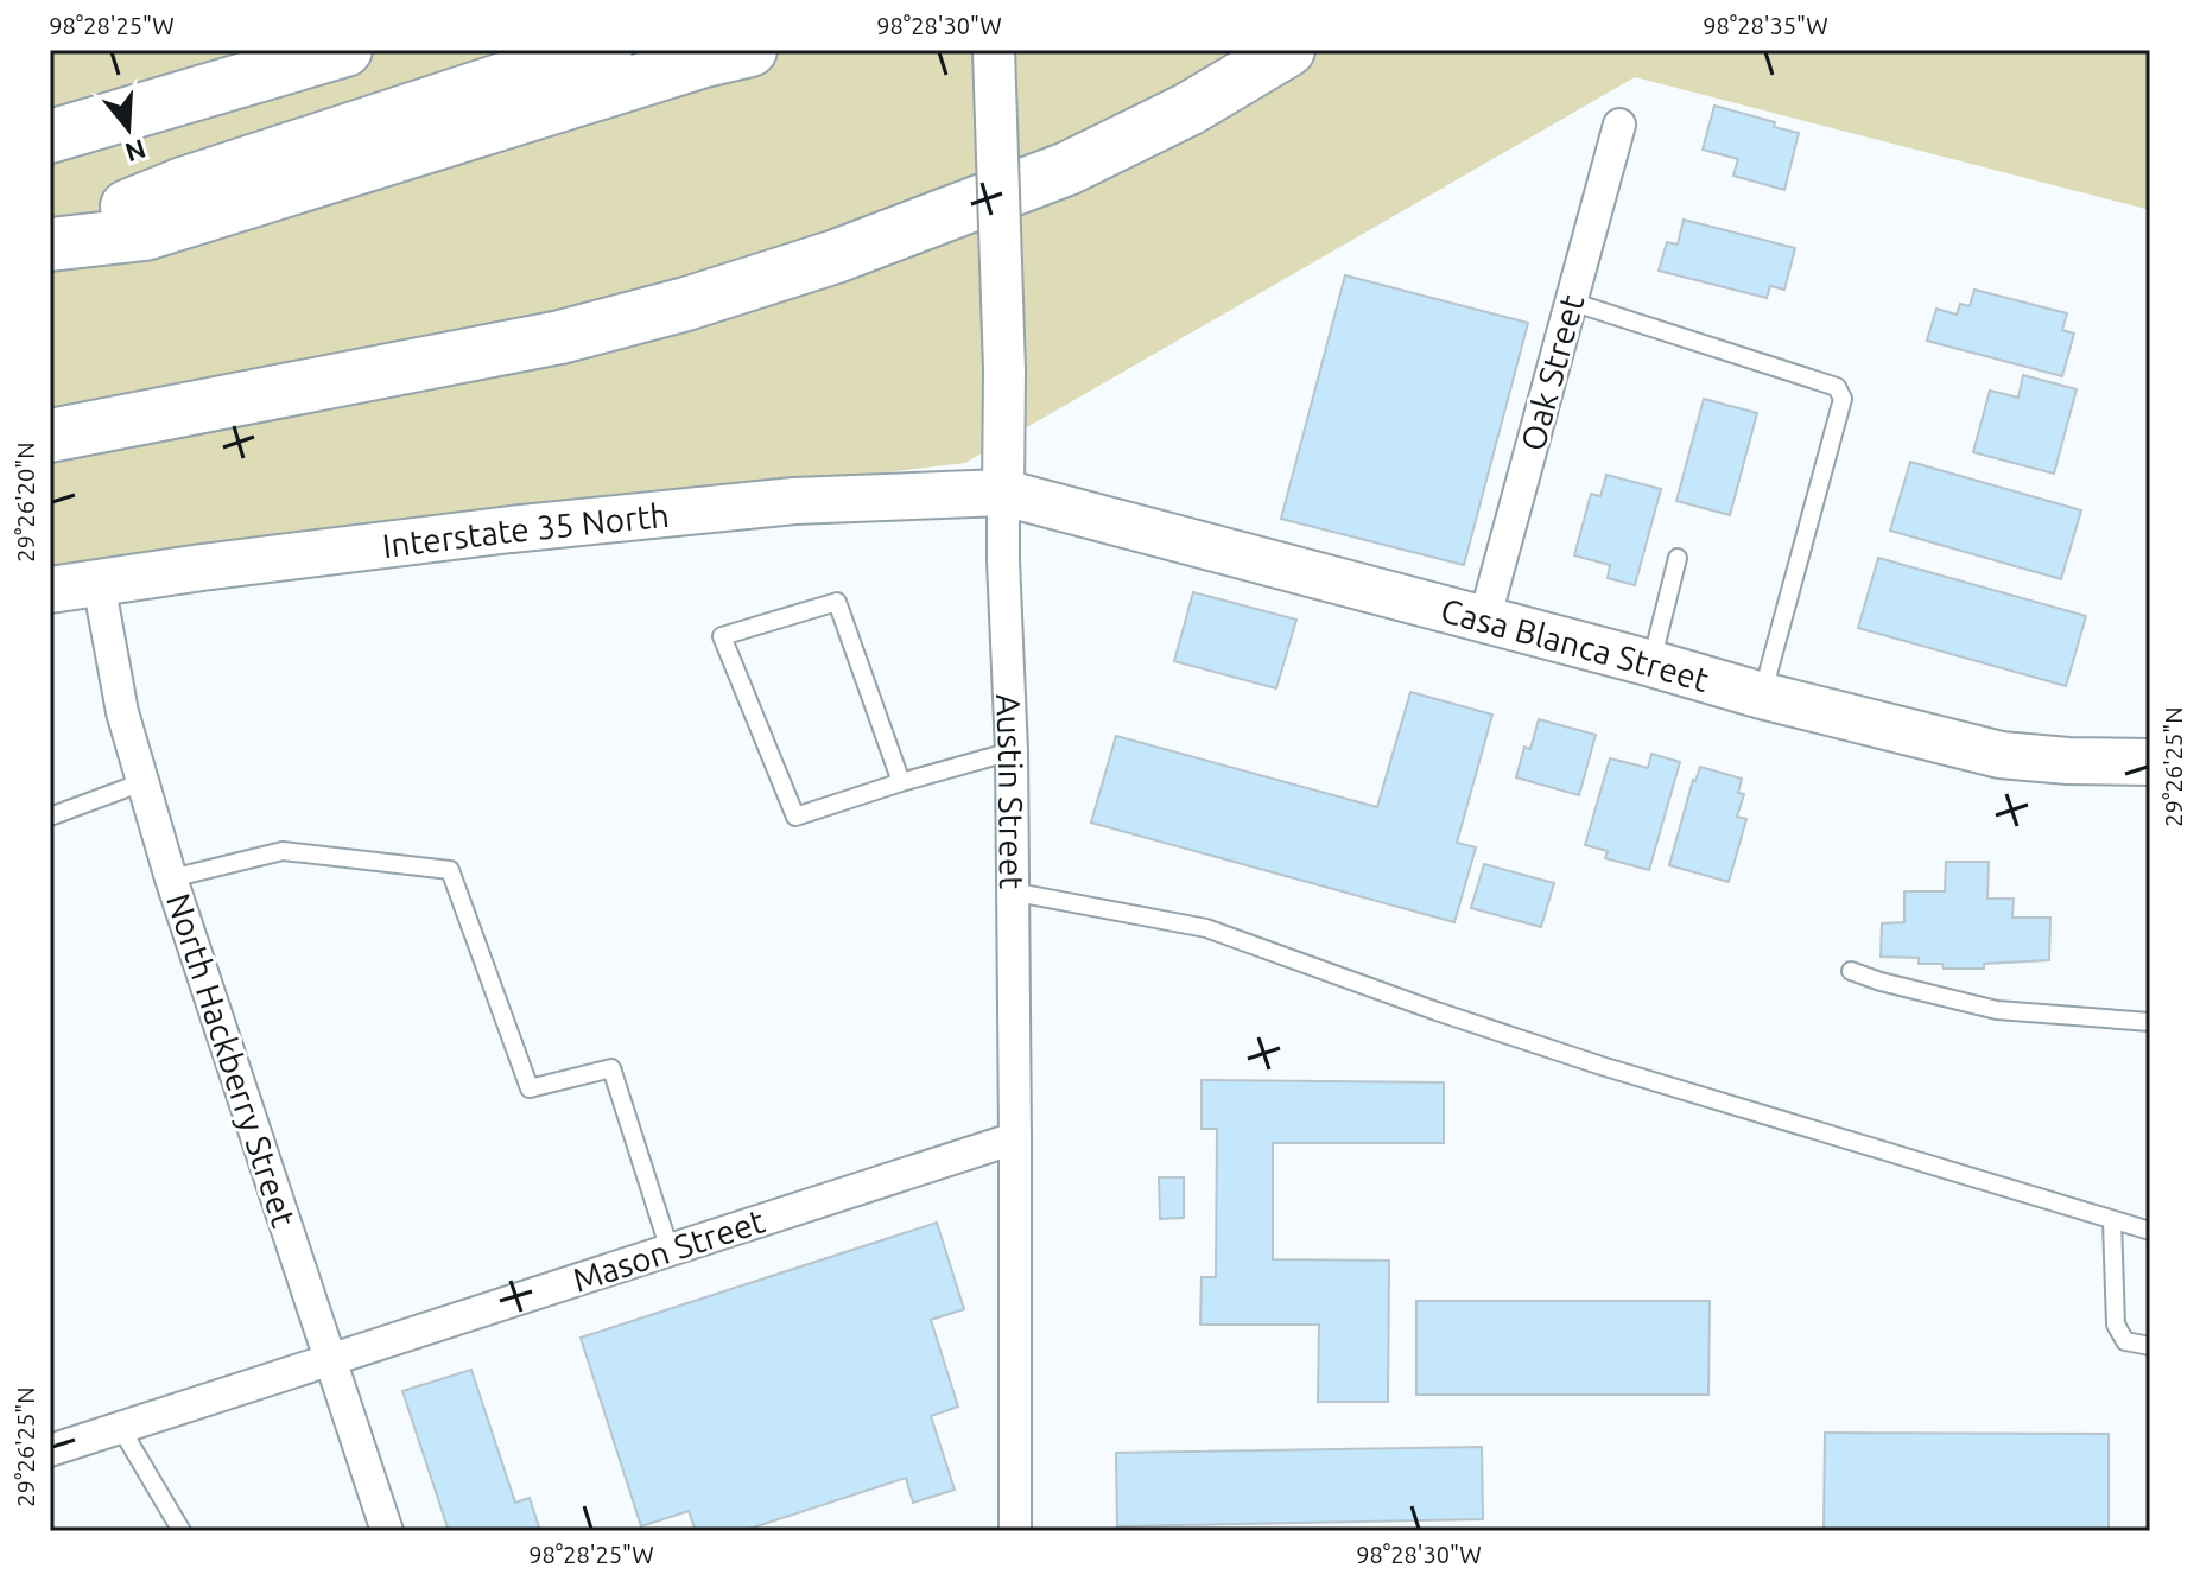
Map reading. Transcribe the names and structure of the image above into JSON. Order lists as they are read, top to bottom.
{
  "streets": {
    "main road": ["Interstate 35 North", "Casa Blanca Street"],
    "street": [
      "Oak Street",
      "Austin Street",
      "North Hackberry Street",
      "Mason Street"
    ]
  },
  "crossings": [
    ["Oak Street", "Casa Blanca Street"],
    ["Interstate 35 North", "Casa Blanca Street"],
    ["Interstate 35 North", "Austin Street"],
    ["Interstate 35 North", "North Hackberry Street"],
    ["Casa Blanca Street", "Austin Street"],
    ["Austin Street", "Mason Street"],
    ["North Hackberry Street", "Mason Street"]
  ],
  "north": "bottom",
  "coordinates": [
    "98°28'25\"W",
    "98°28'30\"W",
    "98°28'35\"W",
    "29°26'20\"N",
    "29°26'25\"N"
  ]
}
